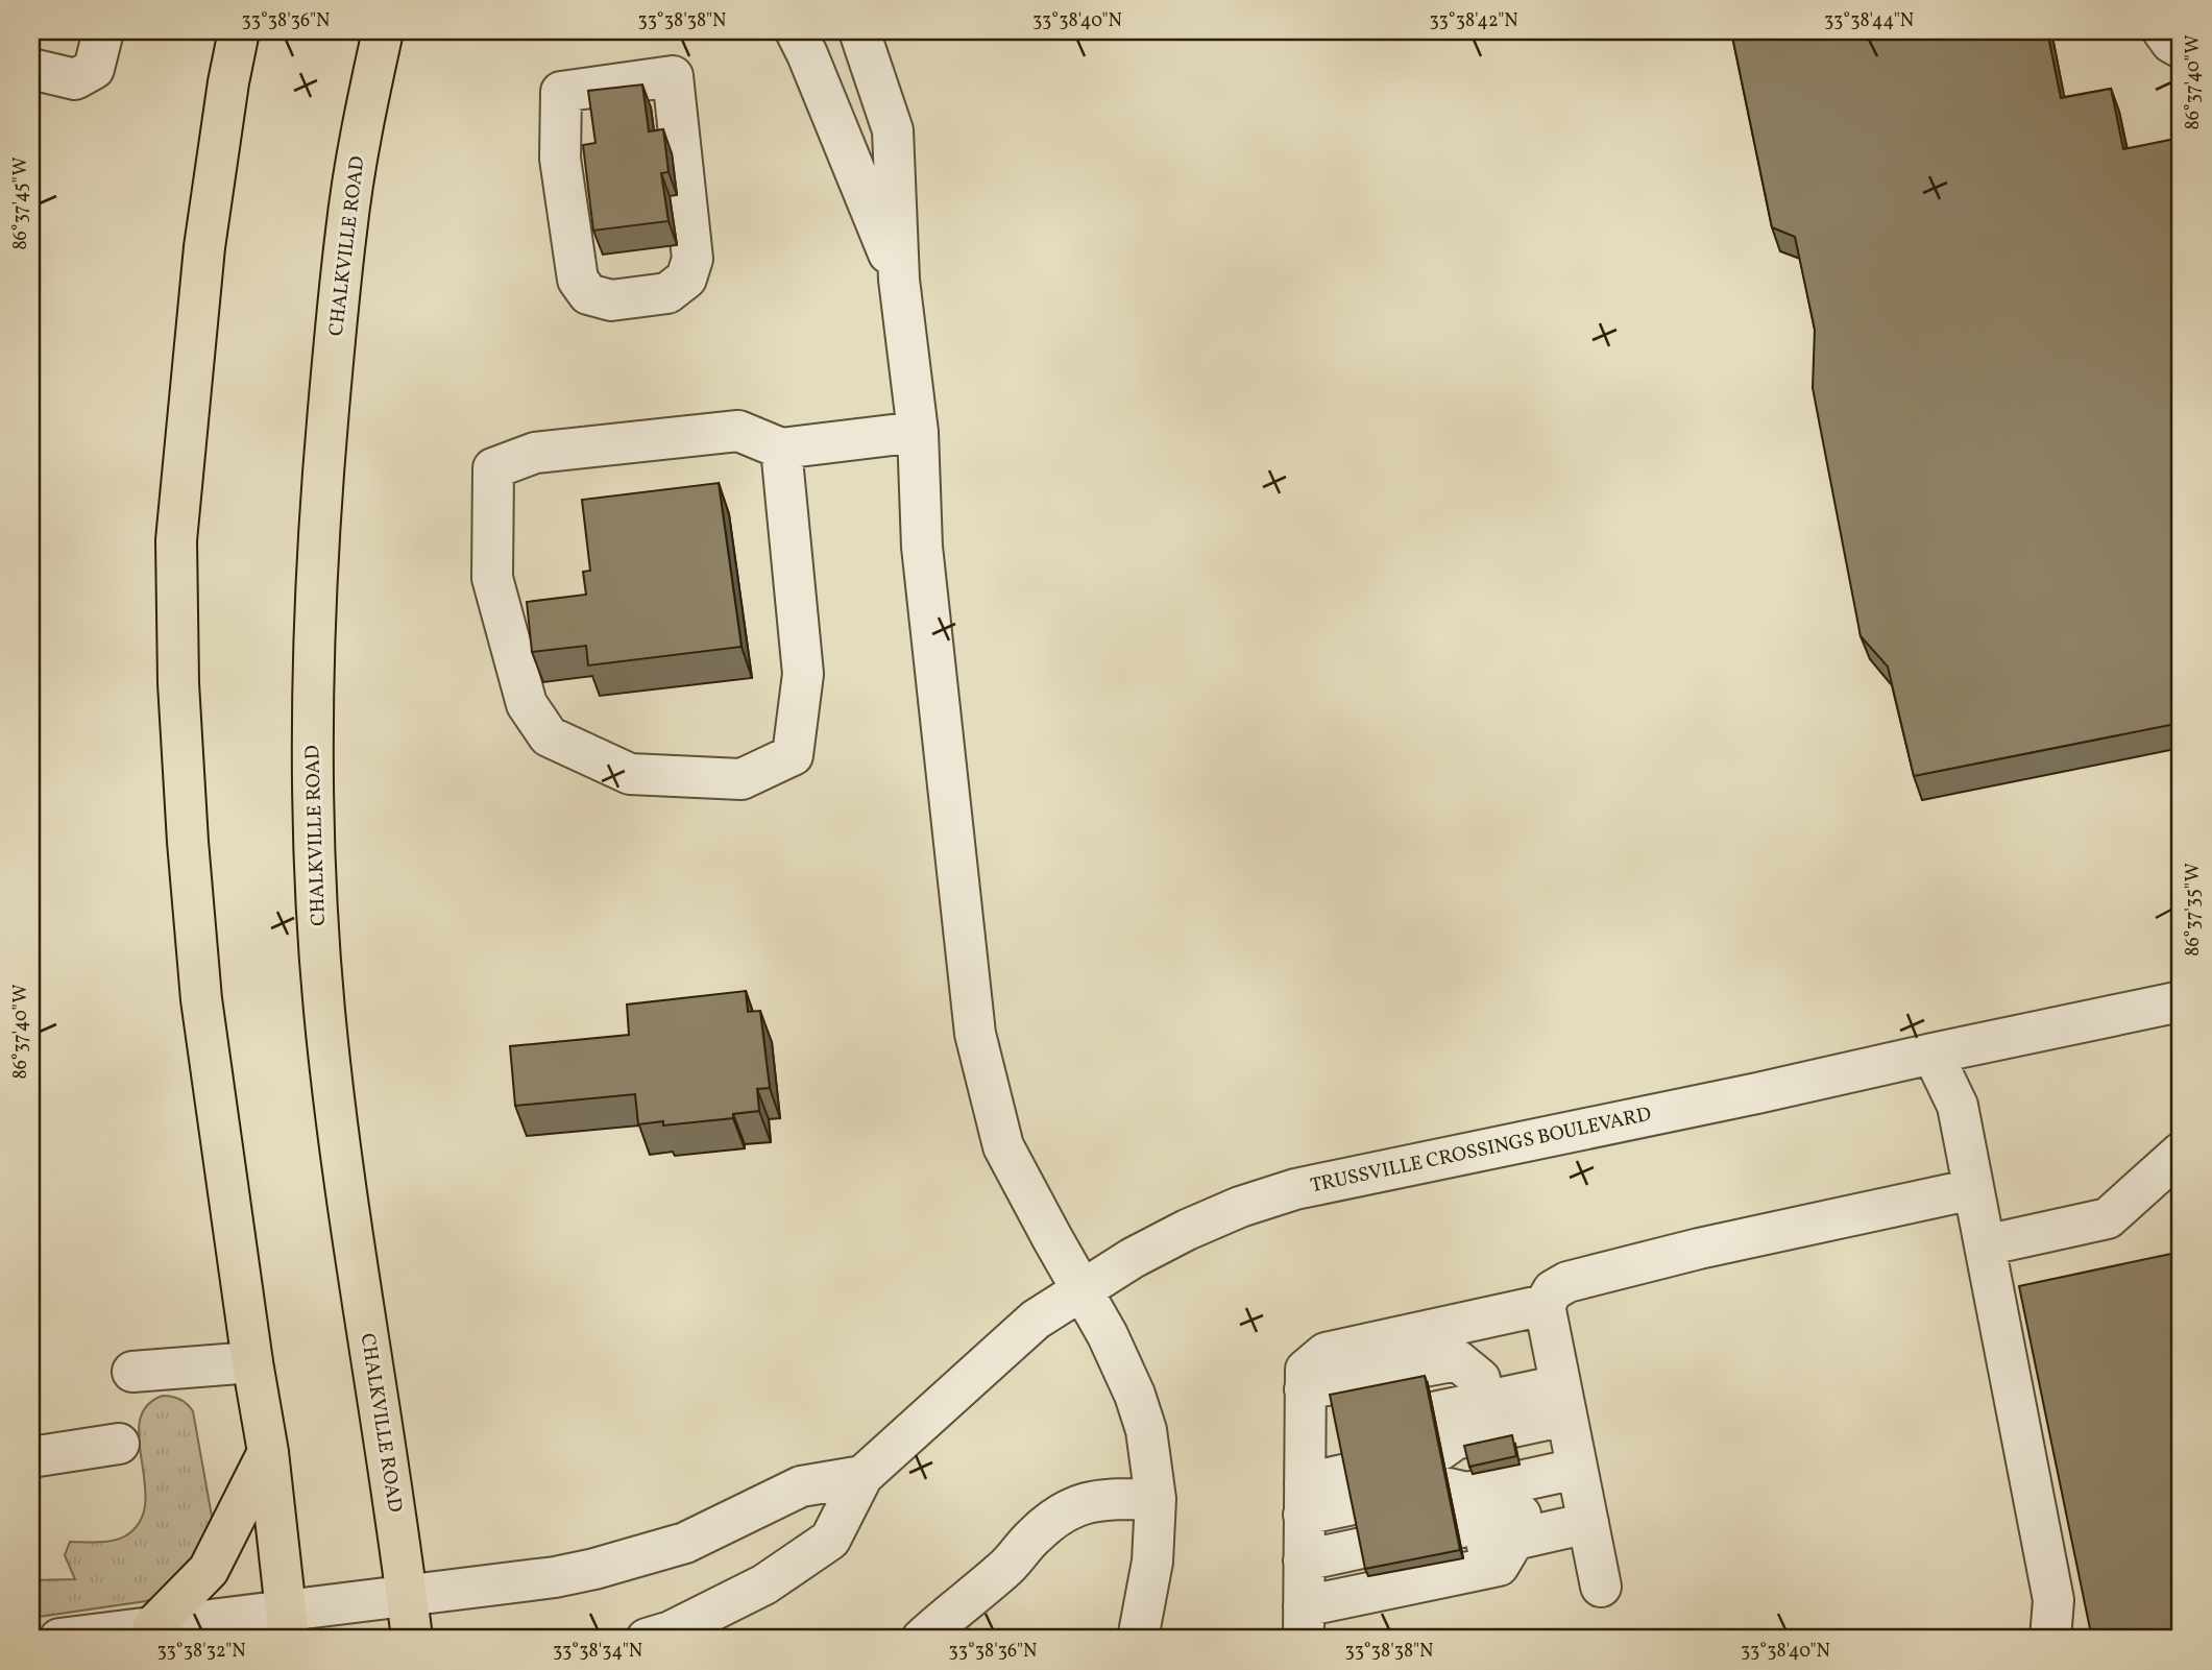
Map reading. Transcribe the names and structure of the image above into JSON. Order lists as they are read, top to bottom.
{
  "streets": {
    "main road": ["CHALKVILLE ROAD"],
    "street": ["TRUSSVILLE CROSSINGS BOULEVARD"]
  },
  "coordinates": [
    "33°38'36\"N",
    "33°38'38\"N",
    "33°38'40\"N",
    "33°38'42\"N",
    "33°38'44\"N",
    "86°37'40\"W",
    "86°37'45\"W",
    "86°37'35\"W",
    "33°38'32\"N",
    "33°38'34\"N"
  ]
}
